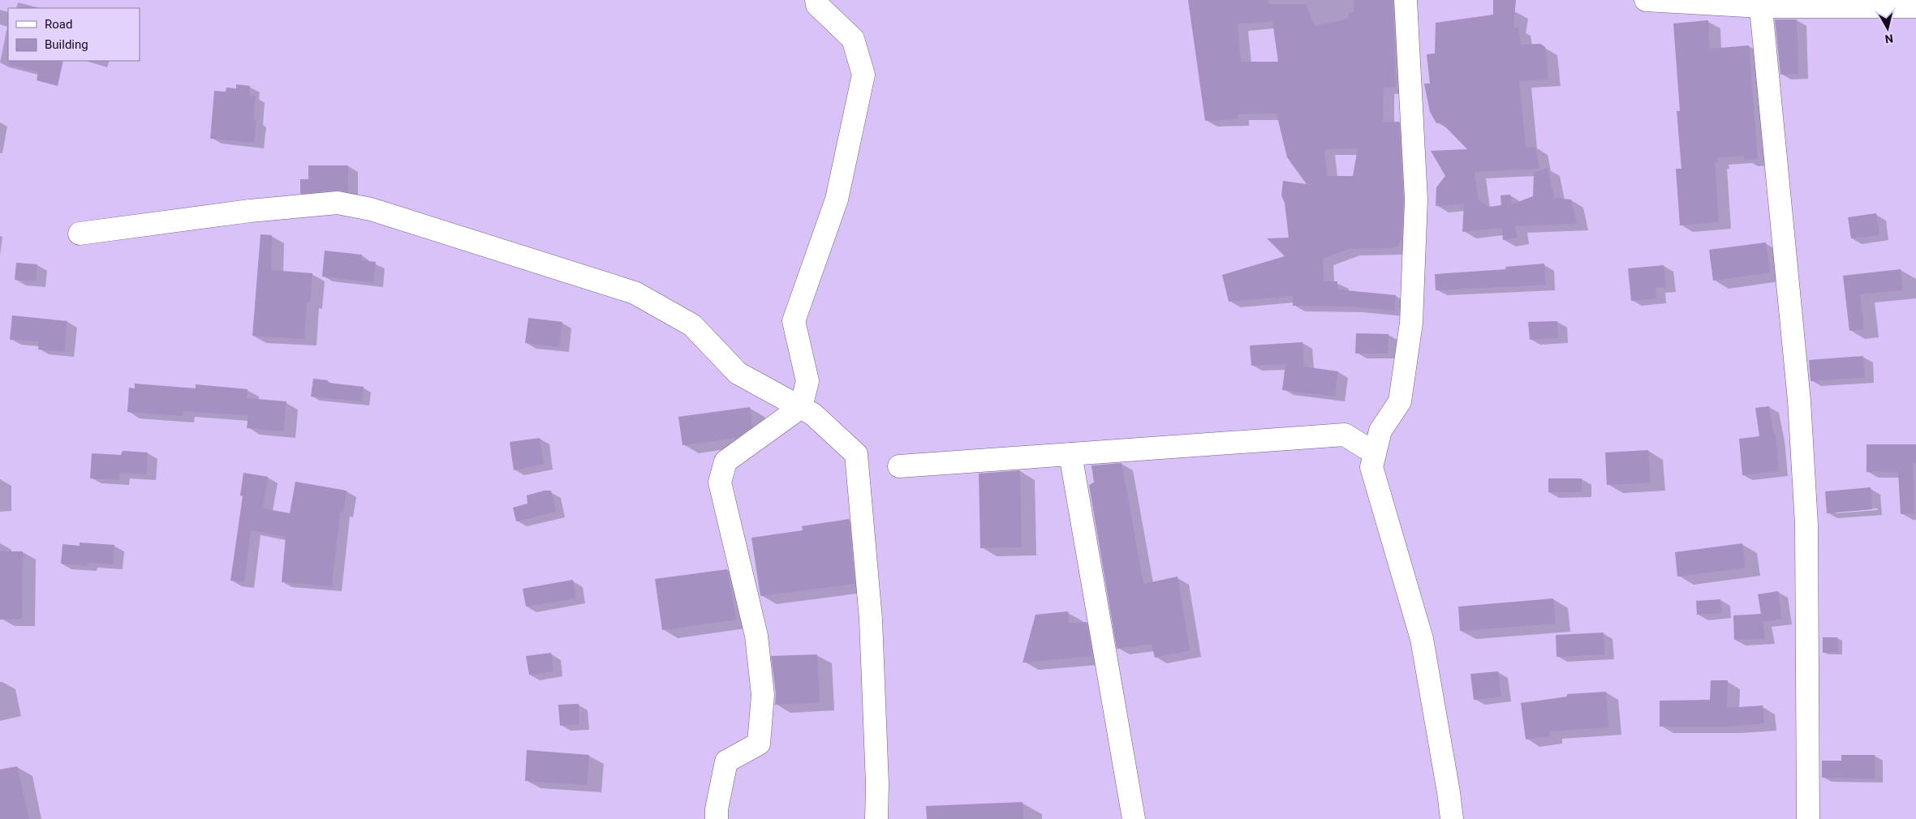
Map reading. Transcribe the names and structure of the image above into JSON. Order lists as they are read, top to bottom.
{
  "legend": ["Road", "Building"],
  "north": "bottom"
}
